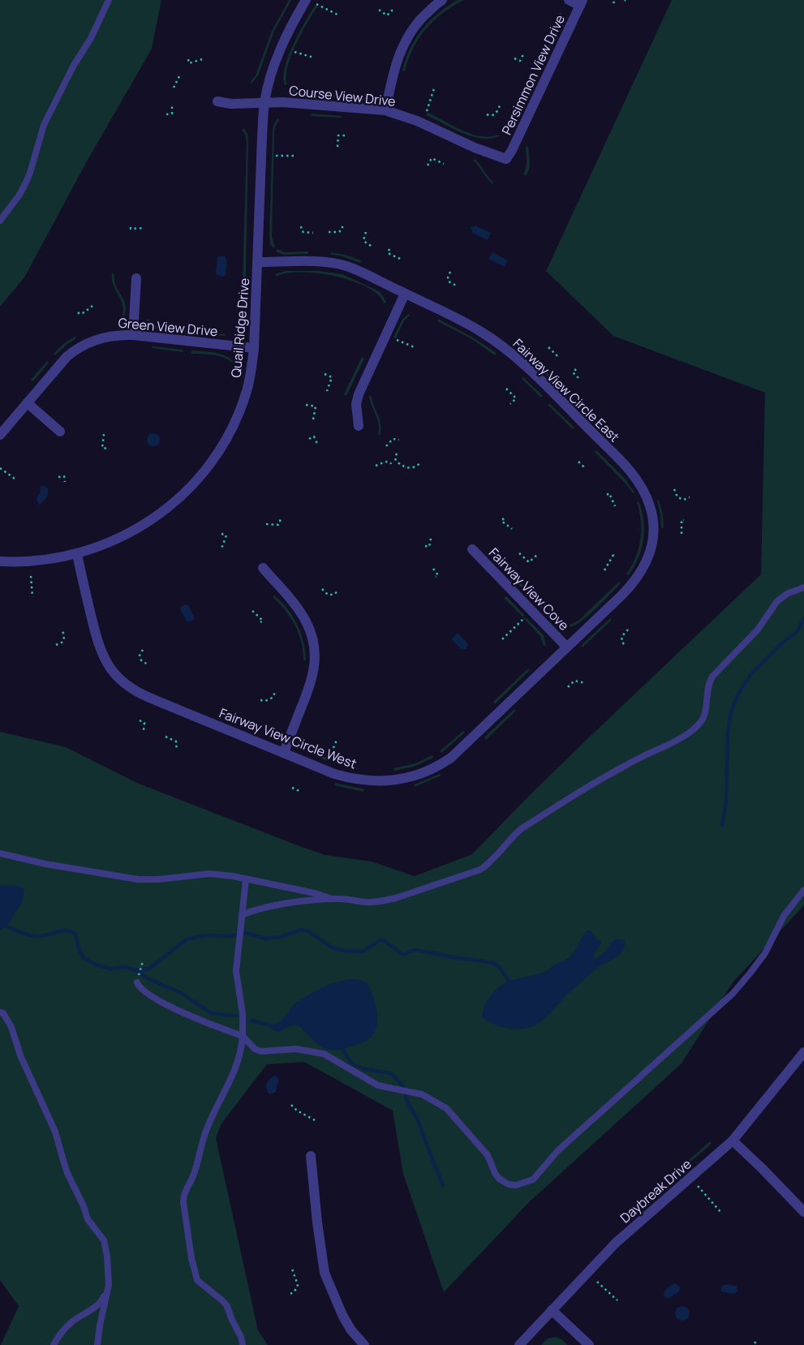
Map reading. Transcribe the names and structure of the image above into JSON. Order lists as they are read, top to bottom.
{
  "streets": {
    "street": [
      "Persimmon View Drive",
      "Course View Drive",
      "Green View Drive",
      "Quail Ridge Drive",
      "Fairway View Circle East",
      "Fairway View Cove",
      "Fairway View Circle West",
      "Daybreak Drive"
    ]
  },
  "crossings": [
    ["Persimmon View Drive", "Course View Drive"],
    ["Course View Drive", "Quail Ridge Drive"],
    ["Green View Drive", "Quail Ridge Drive"],
    ["Quail Ridge Drive", "Fairway View Circle East"],
    ["Quail Ridge Drive", "Fairway View Circle West"],
    ["Fairway View Circle East", "Fairway View Cove"],
    ["Fairway View Circle East", "Fairway View Circle West"],
    ["Fairway View Cove", "Fairway View Circle West"]
  ]
}
